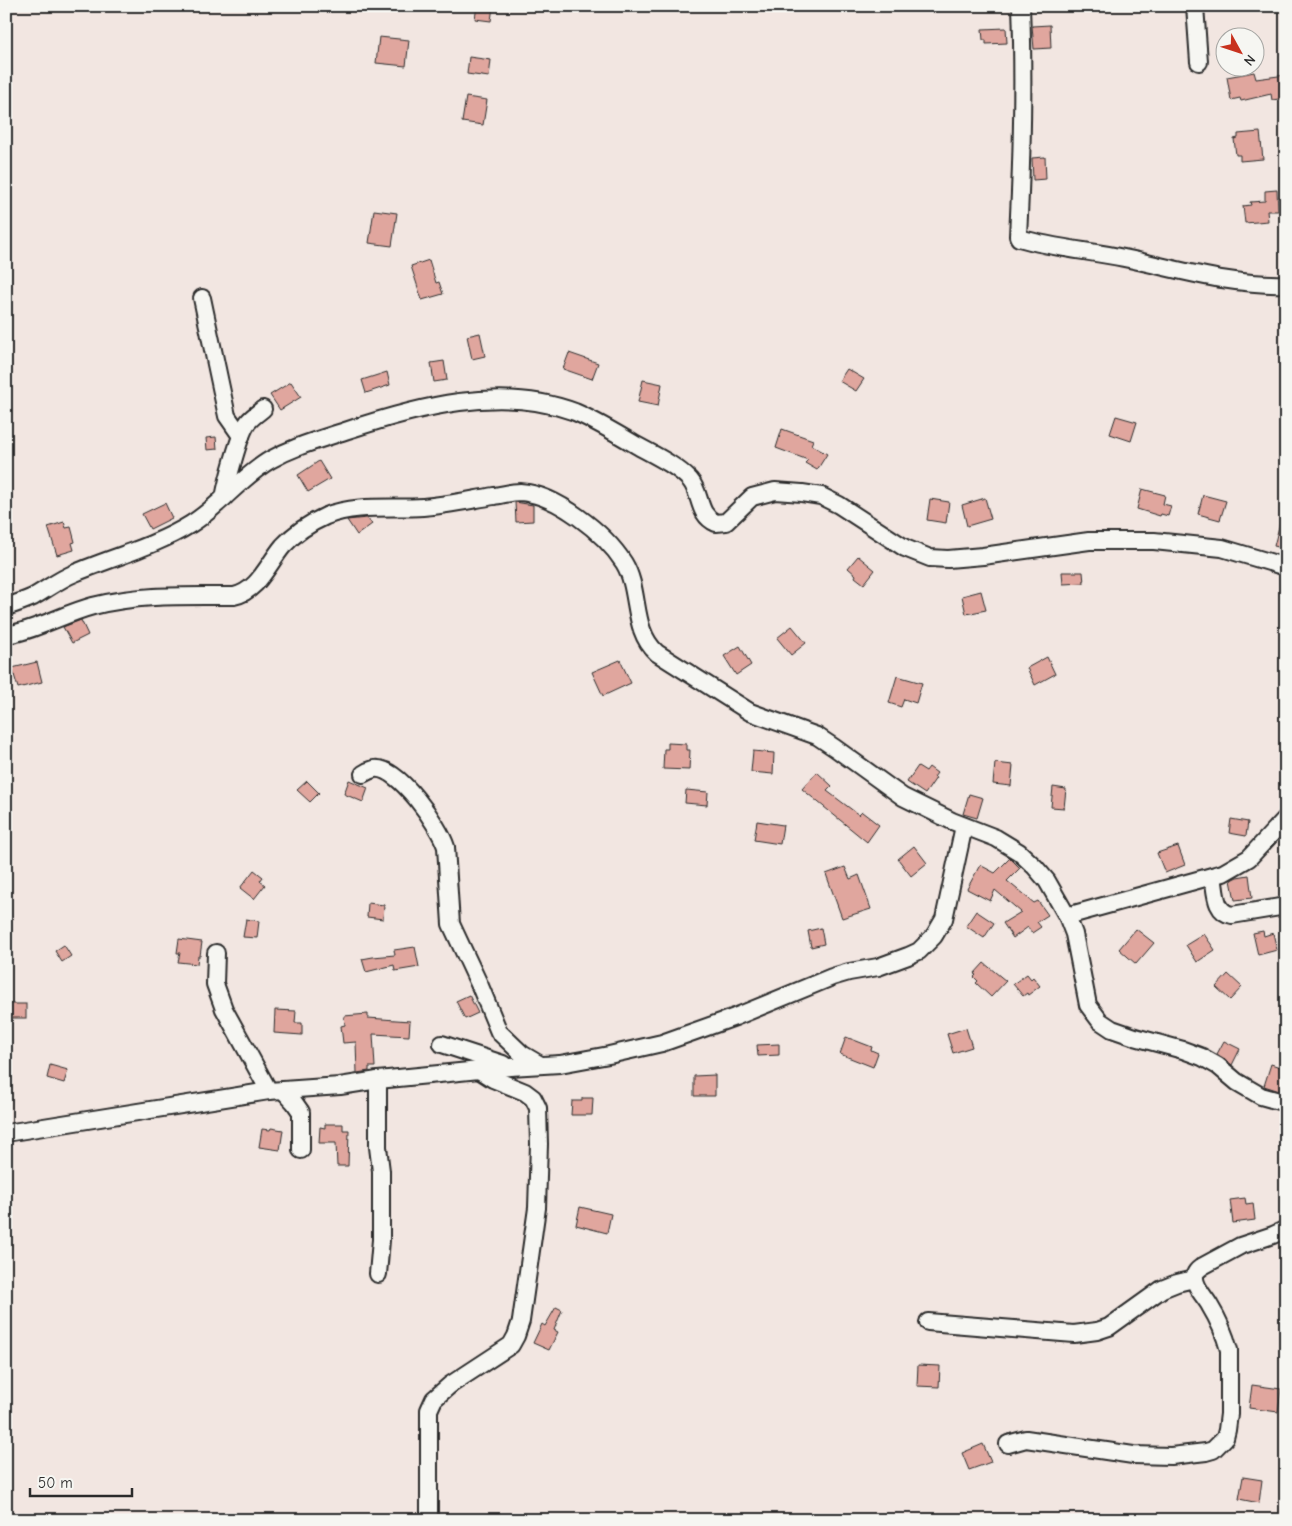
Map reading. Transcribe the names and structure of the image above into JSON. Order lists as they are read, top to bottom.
{
  "scale_bar": "50 m",
  "north": "bottom right"
}
